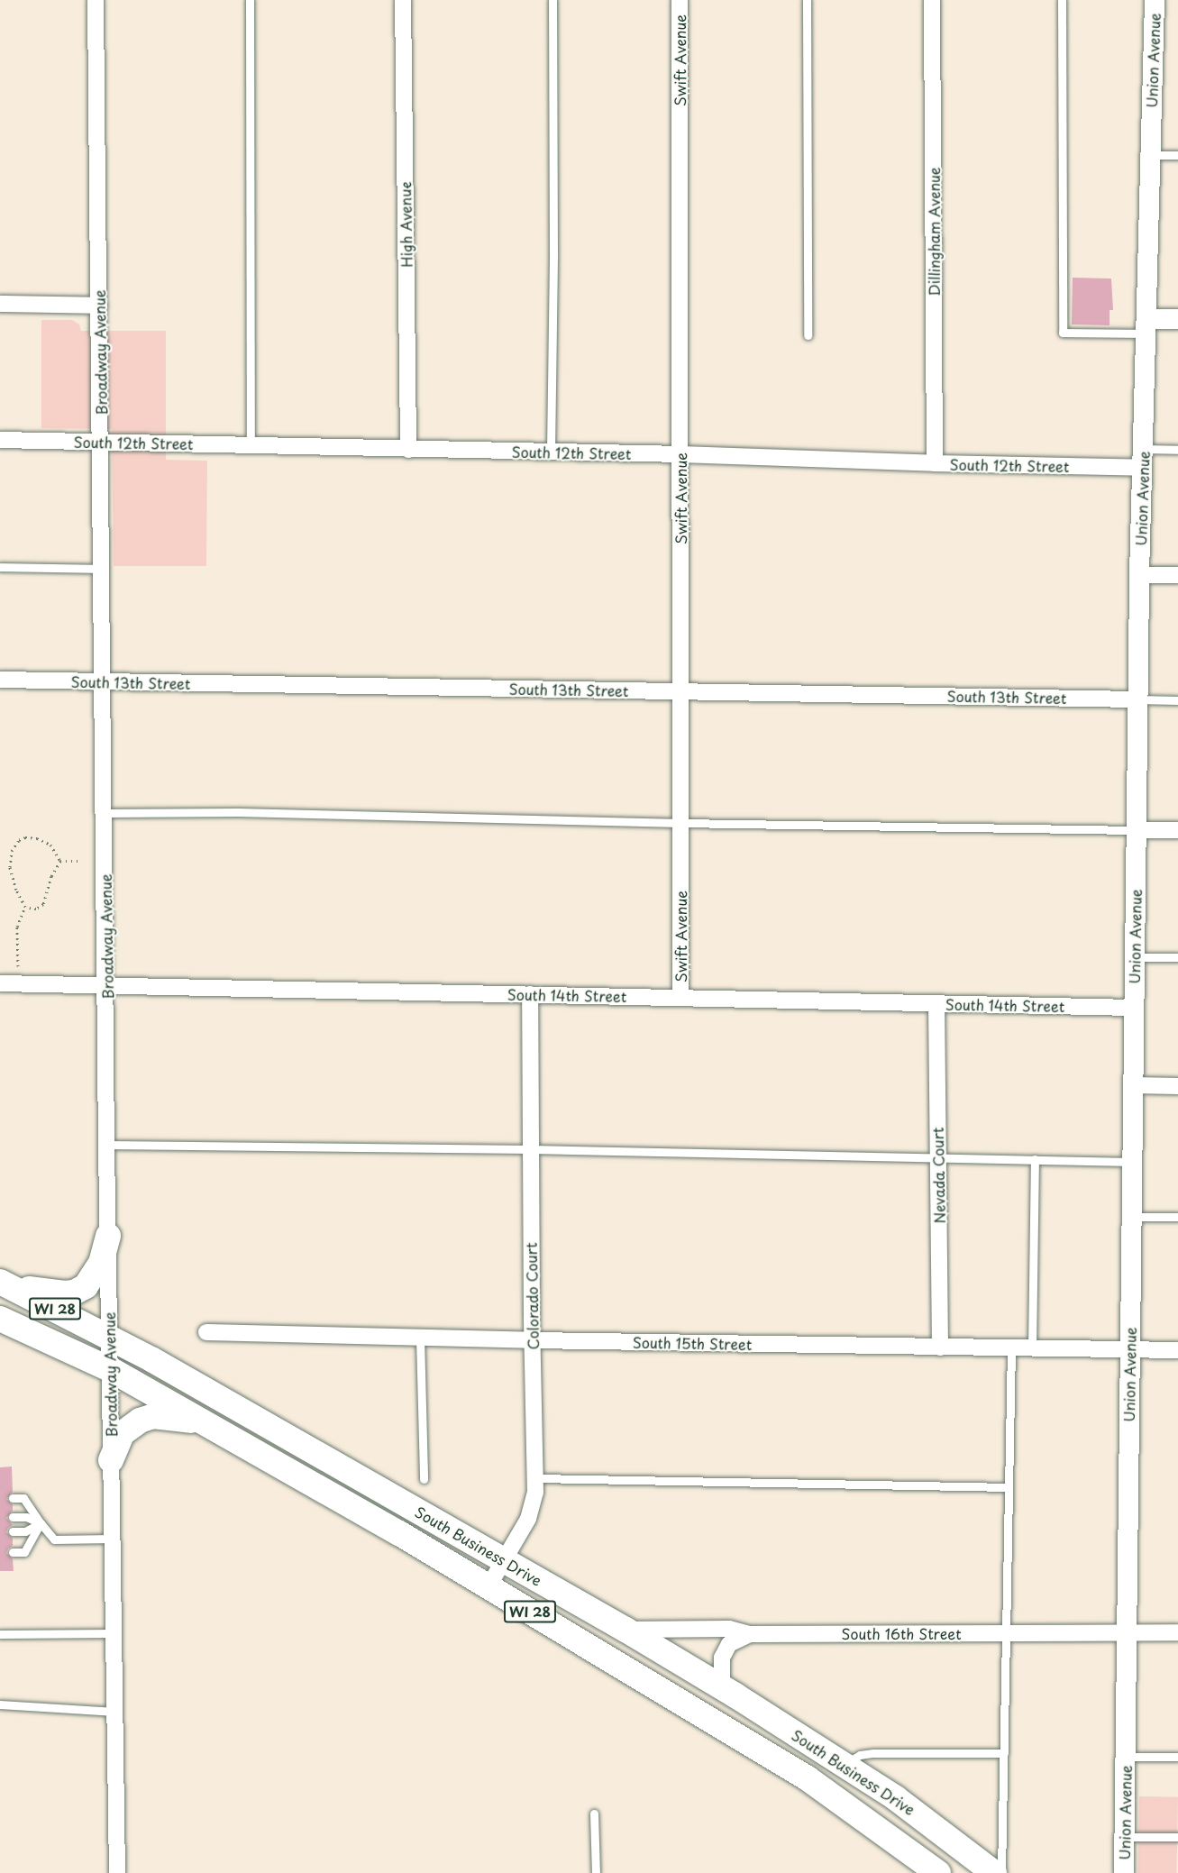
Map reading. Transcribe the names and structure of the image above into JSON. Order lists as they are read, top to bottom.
{
  "streets": {
    "main road": ["WI 28", "South Business Drive"],
    "street": [
      "Swift Avenue",
      "Union Avenue",
      "High Avenue",
      "Dillingham Avenue",
      "Broadway Avenue",
      "South 12th Street",
      "South 13th Street",
      "South 14th Street",
      "Nevada Court",
      "Colorado Court",
      "South 15th Street",
      "South 16th Street"
    ]
  },
  "crossings": [
    ["Swift Avenue", "South 12th Street"],
    ["Swift Avenue", "South 13th Street"],
    ["Swift Avenue", "South 14th Street"],
    ["Union Avenue", "South 12th Street"],
    ["Union Avenue", "South 13th Street"],
    ["Union Avenue", "South 14th Street"],
    ["Union Avenue", "South 15th Street"],
    ["Union Avenue", "South 16th Street"],
    ["High Avenue", "South 12th Street"],
    ["Dillingham Avenue", "South 12th Street"],
    ["Broadway Avenue", "South 12th Street"],
    ["Broadway Avenue", "South 13th Street"],
    ["Broadway Avenue", "South 14th Street"],
    ["Broadway Avenue", "South Business Drive"],
    ["South 14th Street", "Nevada Court"],
    ["South 14th Street", "Colorado Court"],
    ["Nevada Court", "South 15th Street"],
    ["Colorado Court", "South 15th Street"],
    ["Colorado Court", "South Business Drive"],
    ["South Business Drive", "South 16th Street"]
  ]
}
